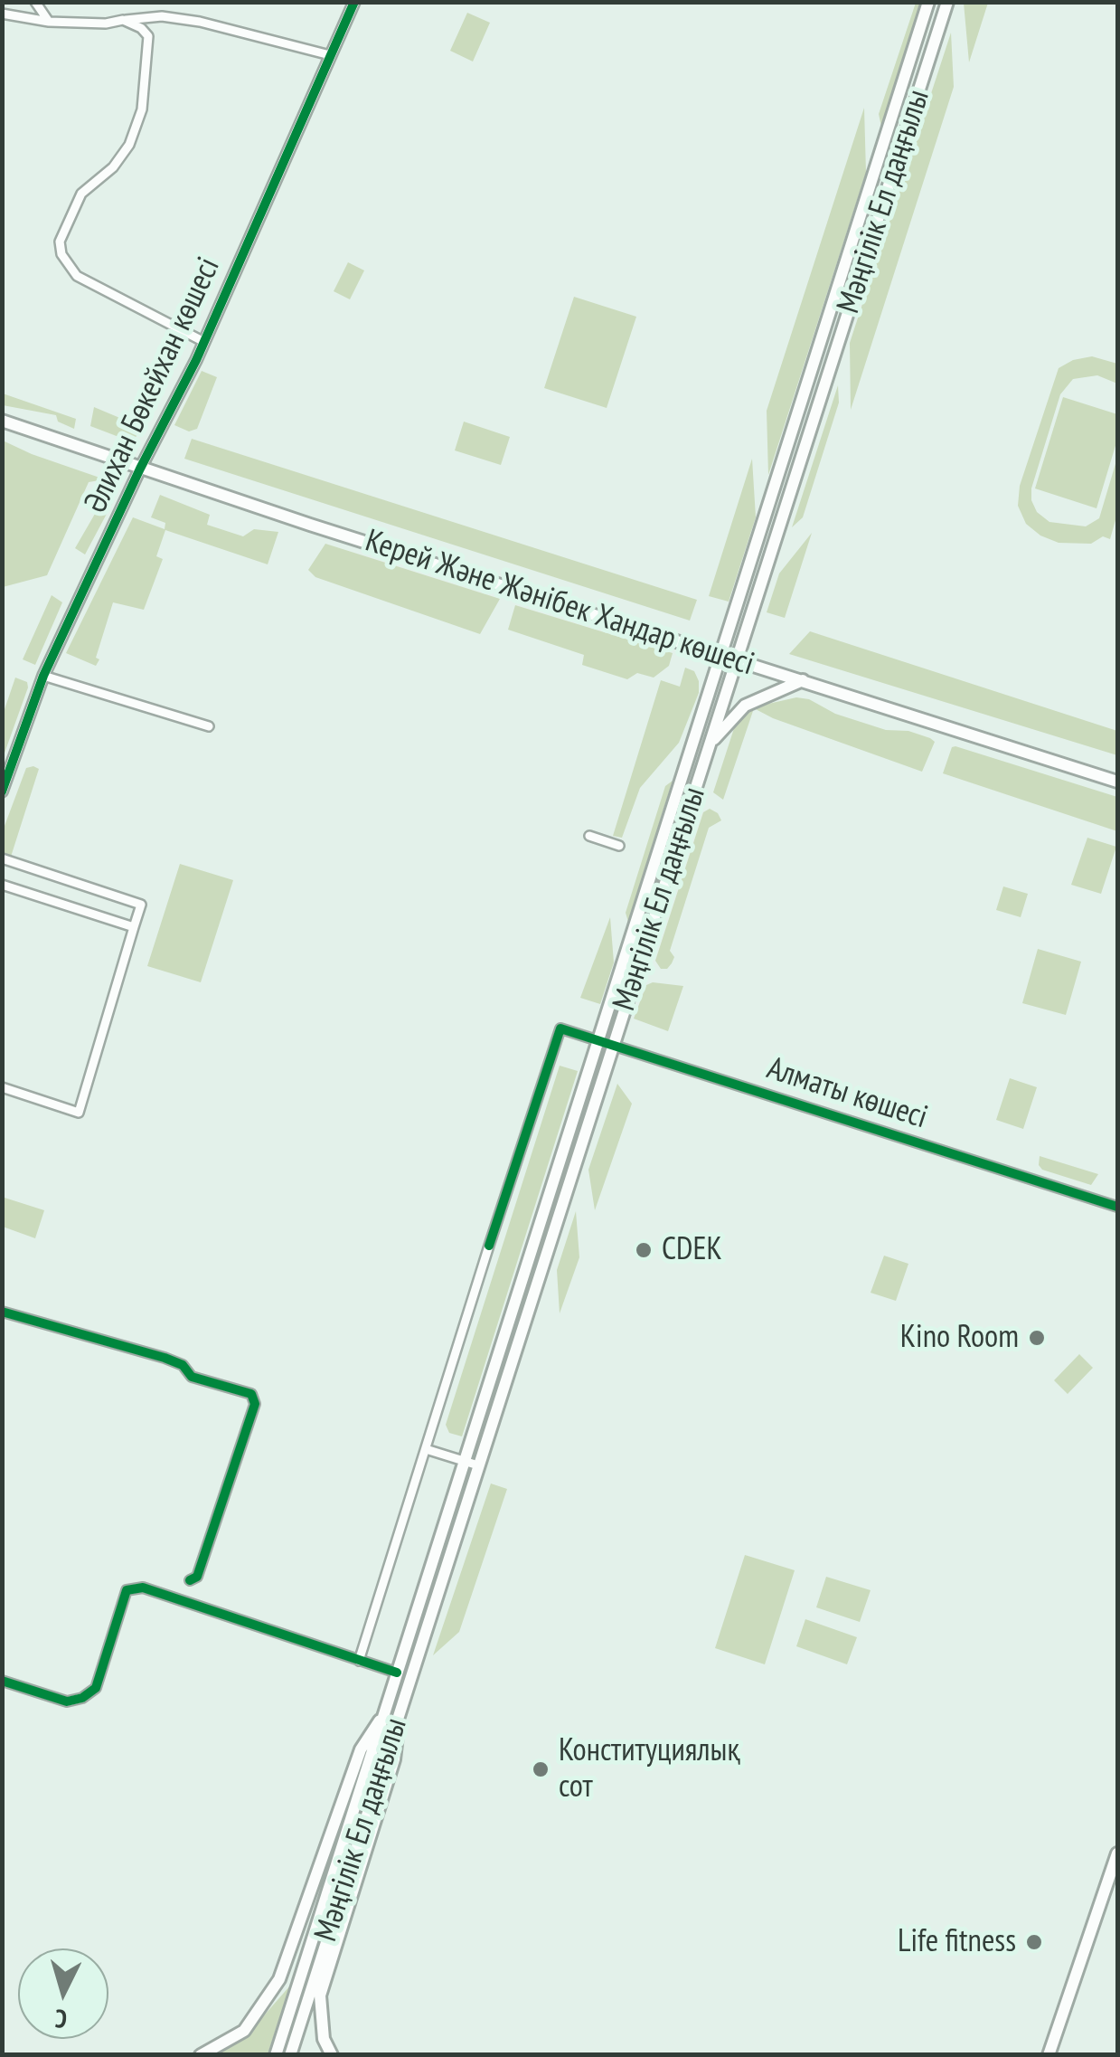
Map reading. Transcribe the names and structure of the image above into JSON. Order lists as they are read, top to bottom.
{
  "streets": {
    "main road": ["Мәңгілік Ел даңғылы", "Керей Және Жәнібек Хандар көшесі"],
    "street": ["Әлихан Бөкейхан көшесі", "Алматы көшесі"]
  },
  "crossings": [
    ["Мәңгілік Ел даңғылы", "Керей Және Жәнібек Хандар көшесі"],
    ["Мәңгілік Ел даңғылы", "Алматы көшесі"],
    ["Әлихан Бөкейхан көшесі", "Керей Және Жәнібек Хандар көшесі"]
  ],
  "places": [
    "CDEK",
    "Kino Room",
    "Конституциялық сот",
    "Life fitness"
  ],
  "north": "bottom"
}
